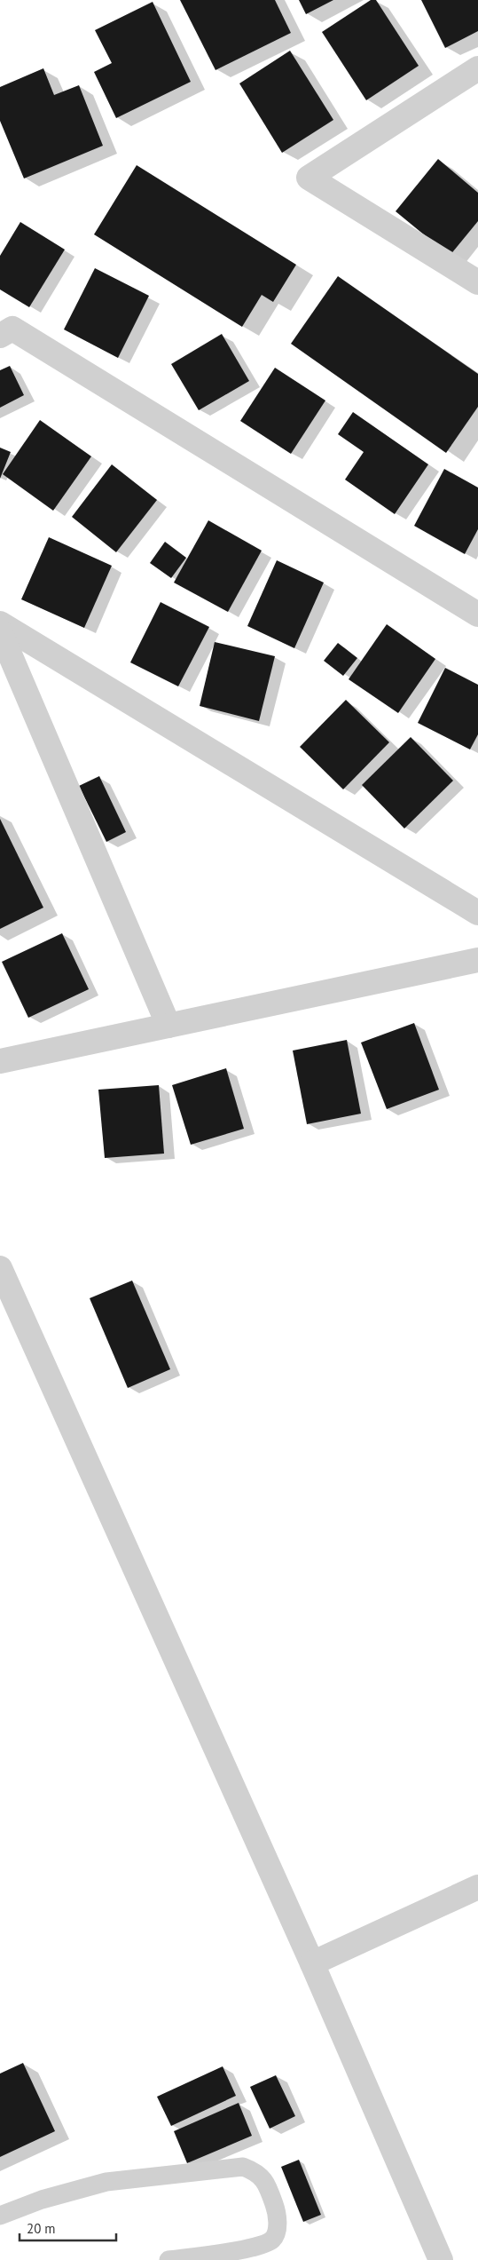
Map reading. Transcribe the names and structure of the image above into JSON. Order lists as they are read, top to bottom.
{
  "scale_bar": "20 m"
}
